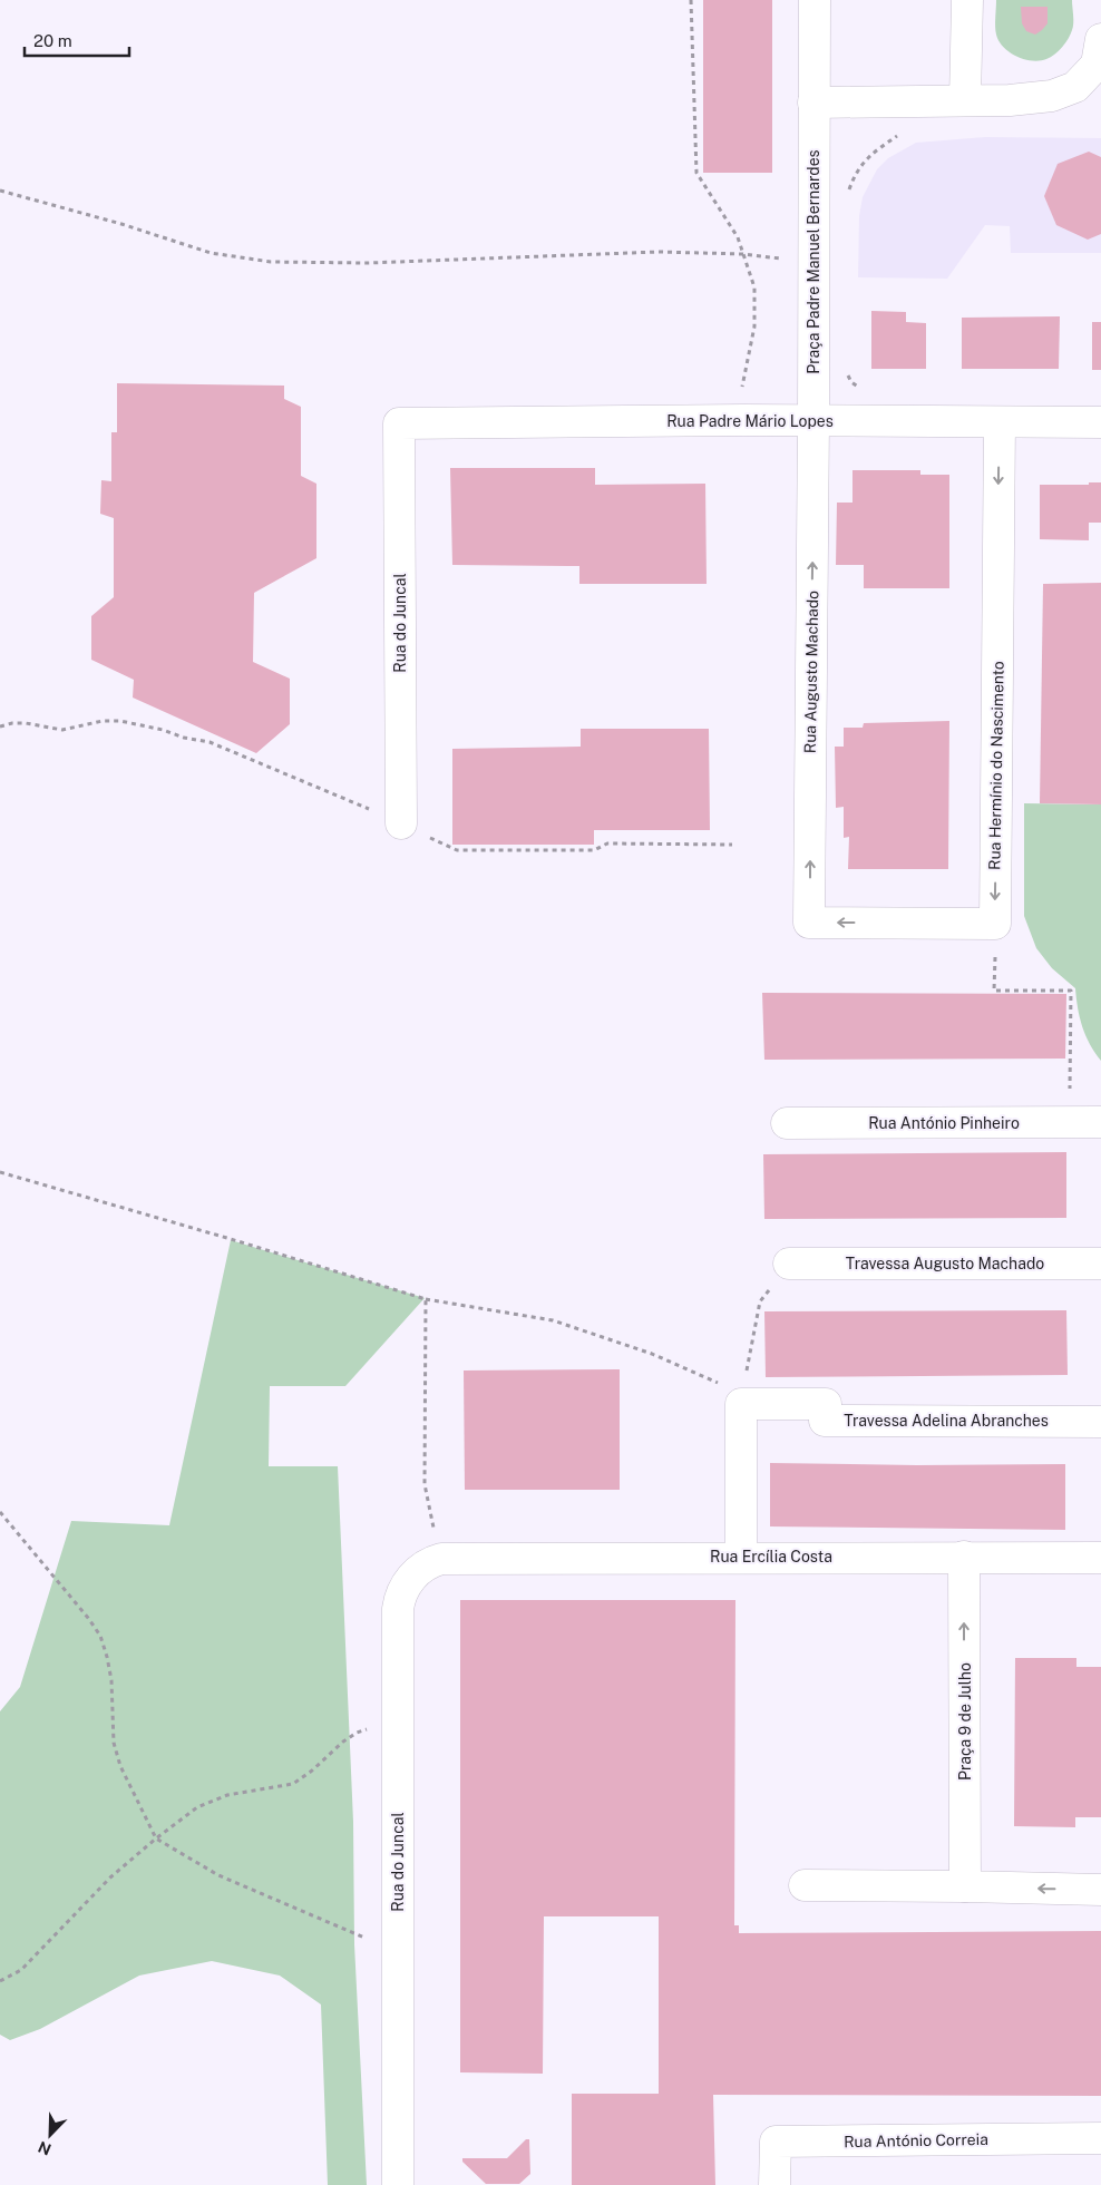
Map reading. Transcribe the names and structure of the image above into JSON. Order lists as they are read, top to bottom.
{
  "streets": {
    "street": [
      "Praça Padre Manuel Bernardes",
      "Rua Padre Mário Lopes",
      "Rua do Juncal",
      "Rua Augusto Machado",
      "Rua Hermínio do Nascimento",
      "Rua António Pinheiro",
      "Travessa Augusto Machado",
      "Travessa Adelina Abranches",
      "Rua Ercília Costa",
      "Praça 9 de Julho",
      "Rua António Correia"
    ]
  },
  "crossings": [
    ["Praça Padre Manuel Bernardes", "Rua Padre Mário Lopes"],
    ["Praça Padre Manuel Bernardes", "Rua Augusto Machado"],
    ["Rua Padre Mário Lopes", "Rua do Juncal"],
    ["Rua Padre Mário Lopes", "Rua Augusto Machado"],
    ["Rua Padre Mário Lopes", "Rua Hermínio do Nascimento"],
    ["Rua do Juncal", "Rua Ercília Costa"],
    ["Rua Augusto Machado", "Rua Hermínio do Nascimento"],
    ["Rua Ercília Costa", "Praça 9 de Julho"]
  ],
  "one_way": ["Rua Hermínio do Nascimento", "Praça 9 de Julho"],
  "scale_bar": "20 m",
  "north": "bottom left"
}
